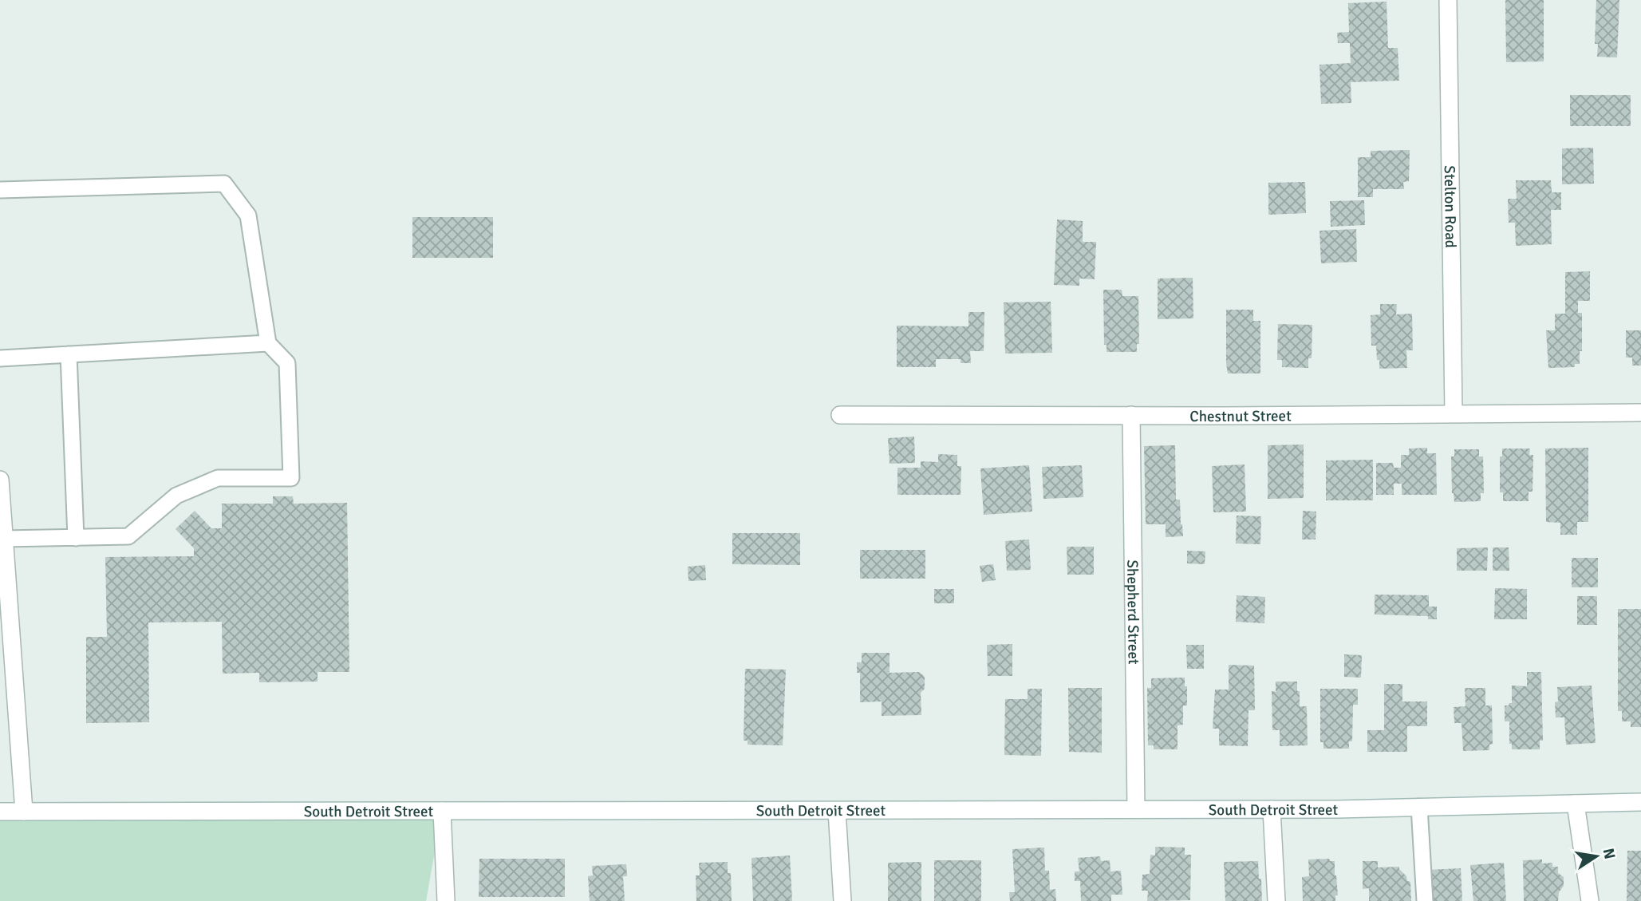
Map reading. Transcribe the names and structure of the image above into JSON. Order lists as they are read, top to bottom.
{
  "streets": {
    "street": [
      "Stelton Road",
      "Chestnut Street",
      "Shepherd Street",
      "South Detroit Street"
    ]
  },
  "crossings": [
    ["Stelton Road", "Chestnut Street"],
    ["Chestnut Street", "Shepherd Street"],
    ["Shepherd Street", "South Detroit Street"]
  ],
  "north": "right"
}
